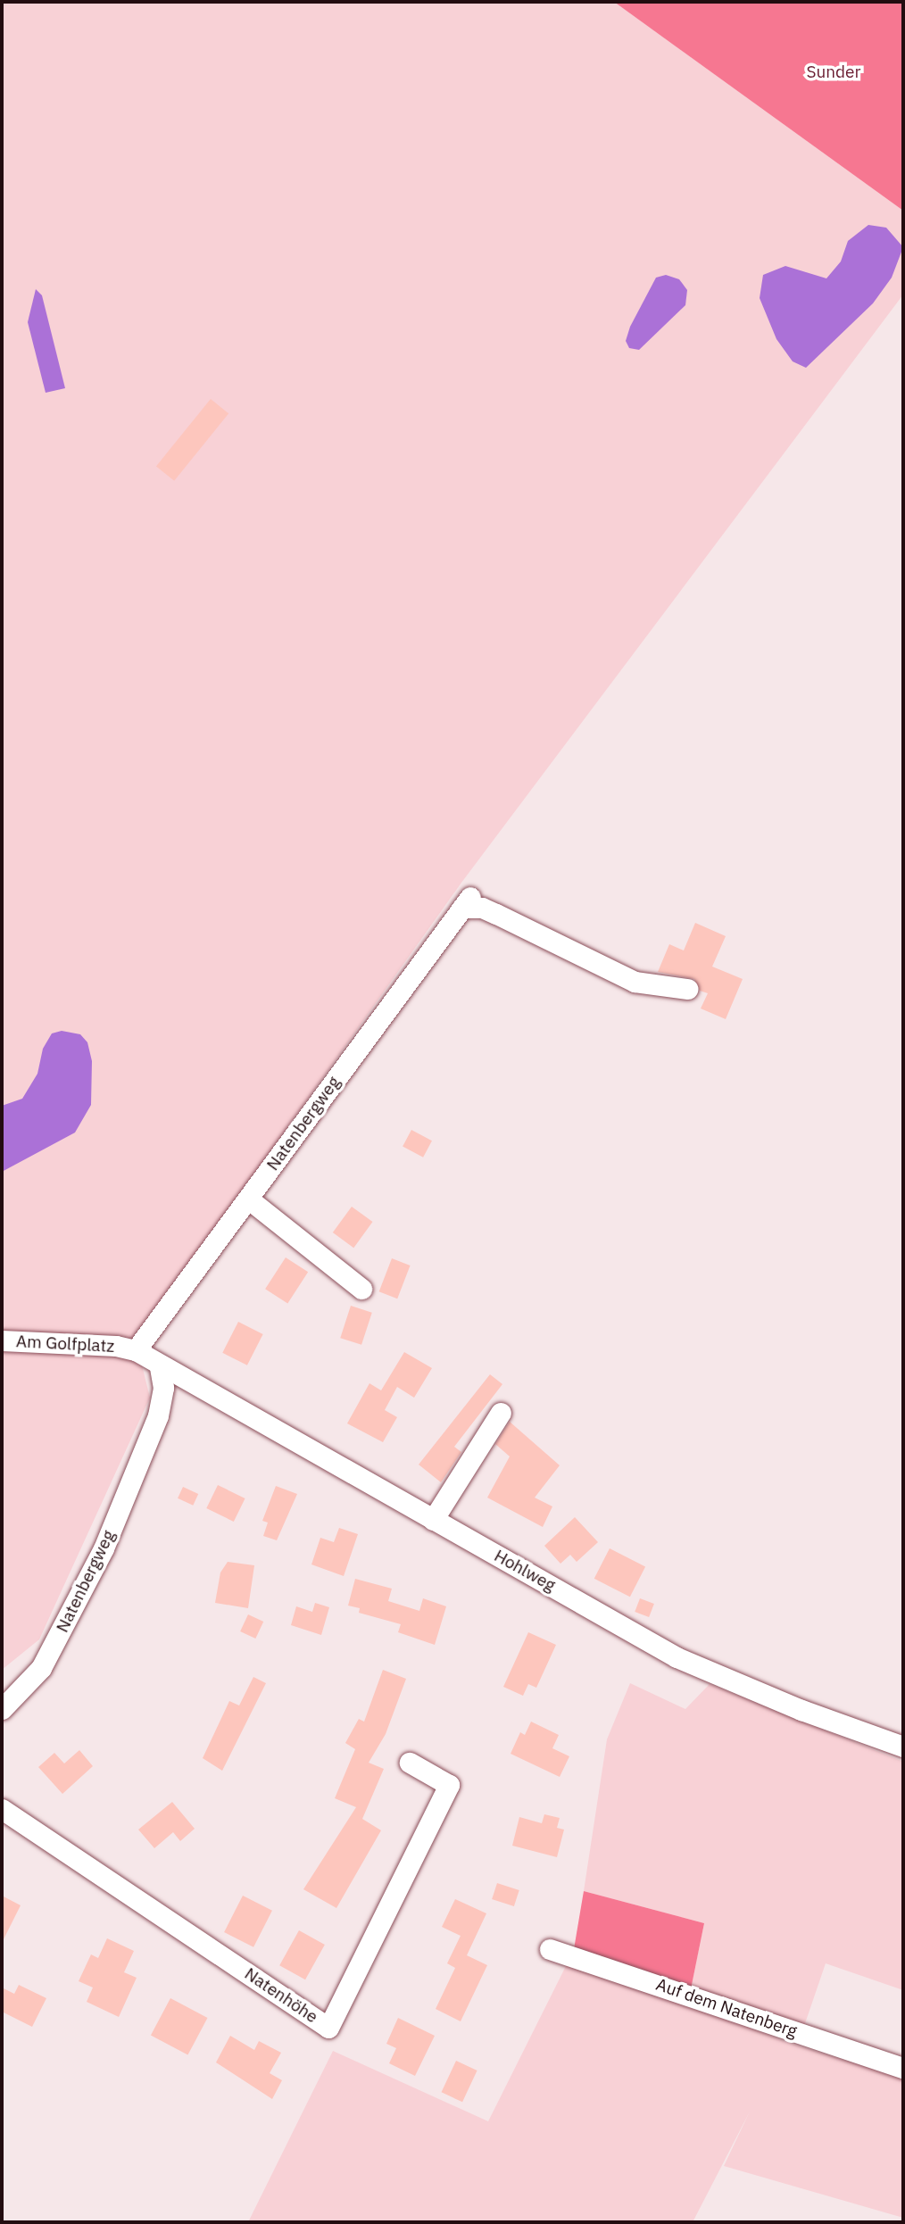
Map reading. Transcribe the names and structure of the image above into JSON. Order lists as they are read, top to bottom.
{
  "streets": {
    "street": [
      "Natenbergweg",
      "Am Golfplatz",
      "Hohlweg",
      "Natenhöhe",
      "Auf dem Natenberg"
    ]
  },
  "crossings": [
    ["Natenbergweg", "Am Golfplatz"],
    ["Natenbergweg", "Hohlweg"],
    ["Am Golfplatz", "Hohlweg"]
  ],
  "parks": ["Sunder"]
}
